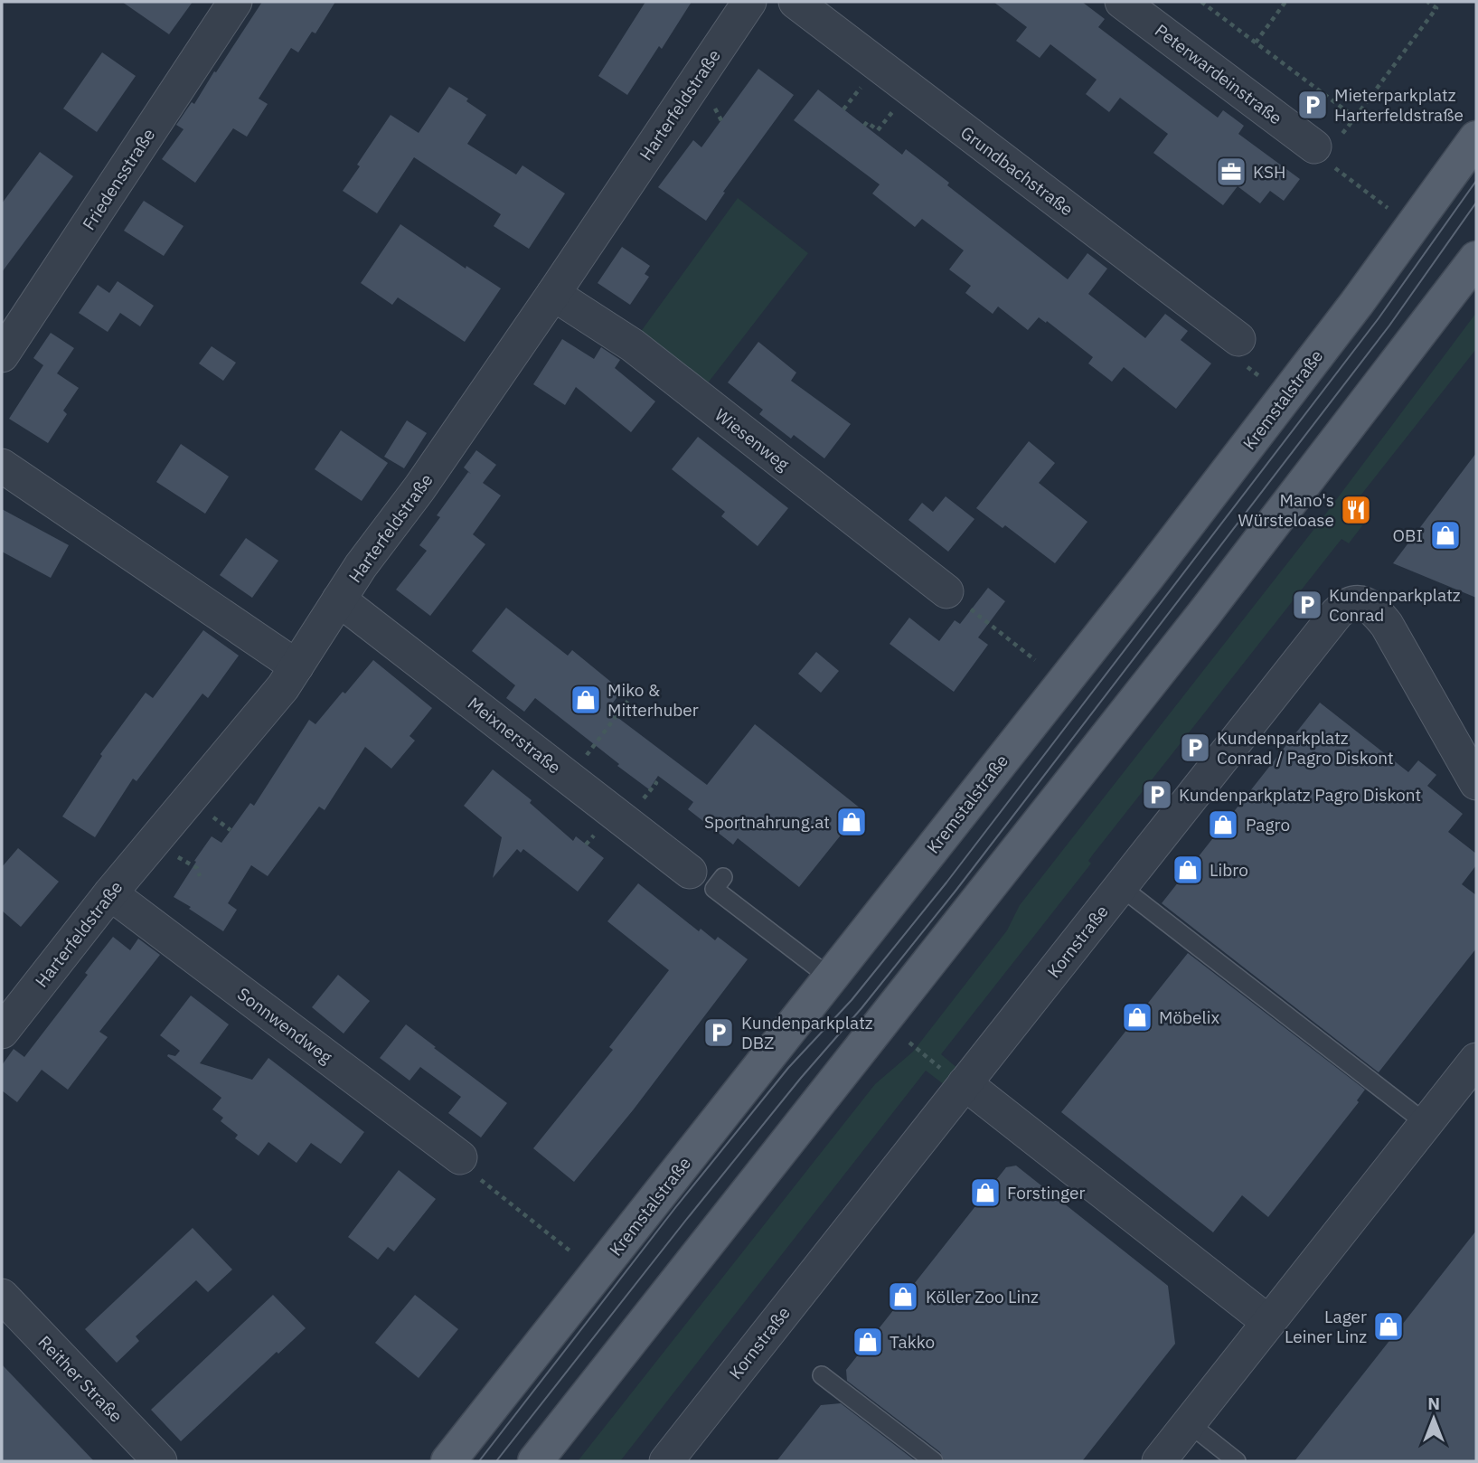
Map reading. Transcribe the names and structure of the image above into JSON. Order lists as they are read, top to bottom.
{
  "streets": {
    "main road": ["Kremstalstraße"],
    "street": [
      "Peterwardeinstraße",
      "Harterfeldstraße",
      "Grundbachstraße",
      "Friedensstraße",
      "Wiesenweg",
      "Meixnerstraße",
      "Kornstraße",
      "Sonnwendweg",
      "Reither Straße"
    ]
  },
  "crossings": [
    ["Harterfeldstraße", "Wiesenweg"],
    ["Harterfeldstraße", "Meixnerstraße"],
    ["Harterfeldstraße", "Sonnwendweg"]
  ],
  "places": {
    "parking": [
      "Mieterparkplatz Harterfeldstraße",
      "Kundenparkplatz Conrad",
      "Kundenparkplatz Conrad / Pagro Diskont",
      "Kundenparkplatz Pagro Diskont",
      "Kundenparkplatz DBZ"
    ],
    "office": ["KSH"],
    "restaurant": ["Mano's Würsteloase"],
    "shop": [
      "OBI",
      "Miko & Mitterhuber",
      "Sportnahrung.at",
      "Pagro",
      "Libro",
      "Möbelix",
      "Forstinger",
      "Köller Zoo Linz",
      "Lager Leiner Linz",
      "Takko"
    ]
  },
  "north": "top"
}
